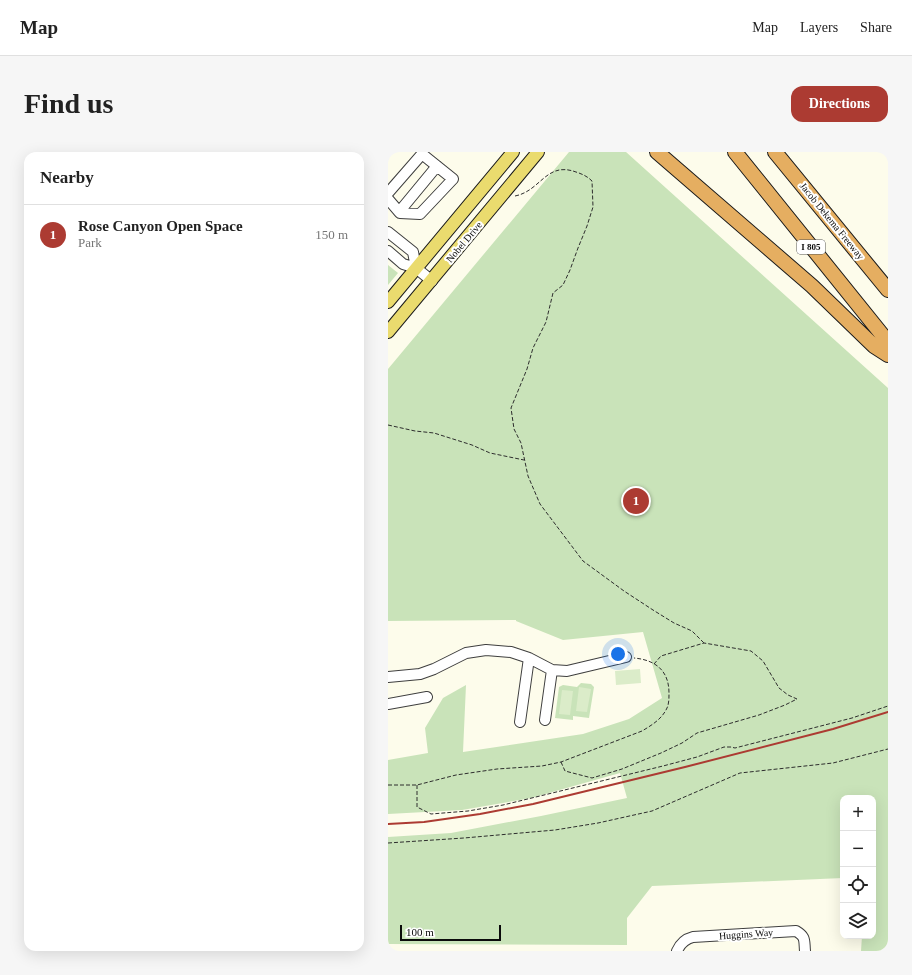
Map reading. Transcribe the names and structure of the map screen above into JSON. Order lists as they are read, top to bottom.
{
  "streets": {
    "highway": ["Jacob Dekema Freeway", "I 805"],
    "main road": ["Nobel Drive"],
    "street": ["Huggins Way"]
  },
  "scale_bar": "100 m",
  "page": {
    "header": "Map",
    "nav": ["Map", "Layers", "Share"],
    "buttons": "Directions",
    "title": "Find us",
    "heading": "Nearby",
    "list": [
      {
        "mark": "1",
        "name": "Rose Canyon Open Space",
        "note": "Park",
        "value": "150 m"
      }
    ],
    "pins": "1",
    "map_buttons": ["+", "−"],
    "scale": "100 m"
  }
}
